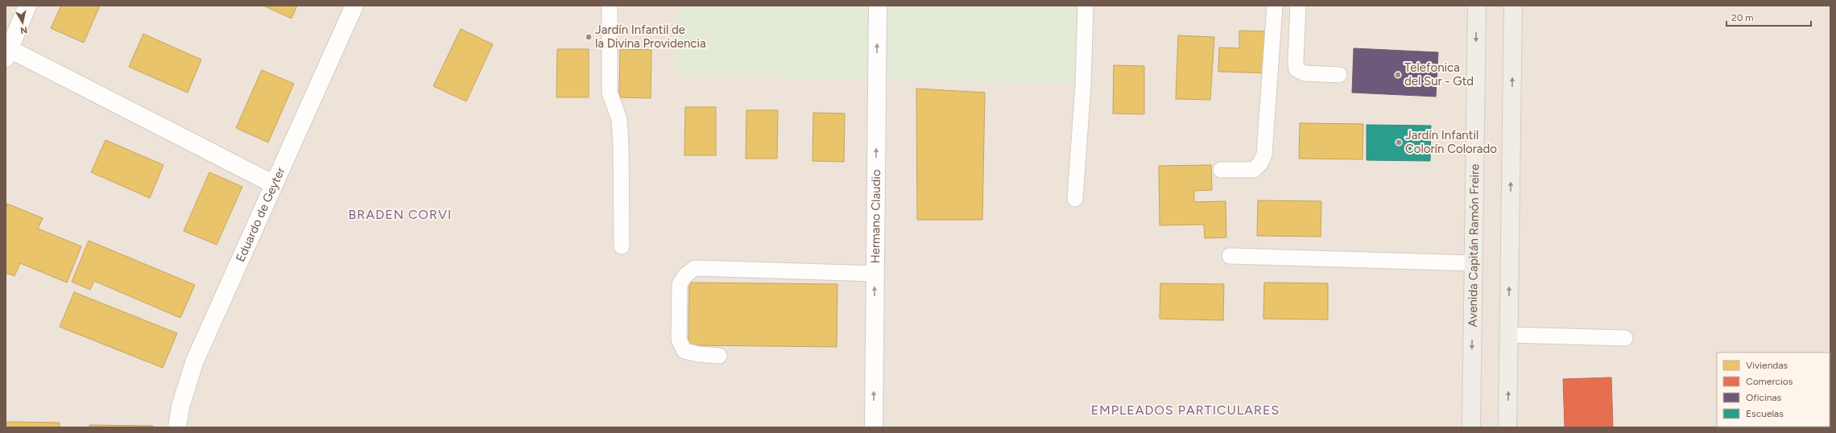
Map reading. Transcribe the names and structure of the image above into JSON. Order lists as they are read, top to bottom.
{
  "streets": {
    "main road": ["Avenida Capitán Ramón Freire"],
    "street": ["Eduardo de Geyter", "Hermano Claudio"]
  },
  "one_way": ["Hermano Claudio"],
  "districts": ["BRADEN CORVI", "EMPLEADOS PARTICULARES"],
  "places": ["Jardín Infantil de la Divina Providencia", "Telefonica del Sur - Gtd", "Jardín Infantil Colorín Colorado"],
  "legend": [
    "Viviendas",
    "Comercios",
    "Oficinas",
    "Escuelas"
  ],
  "scale_bar": "20 m",
  "north": "bottom"
}
